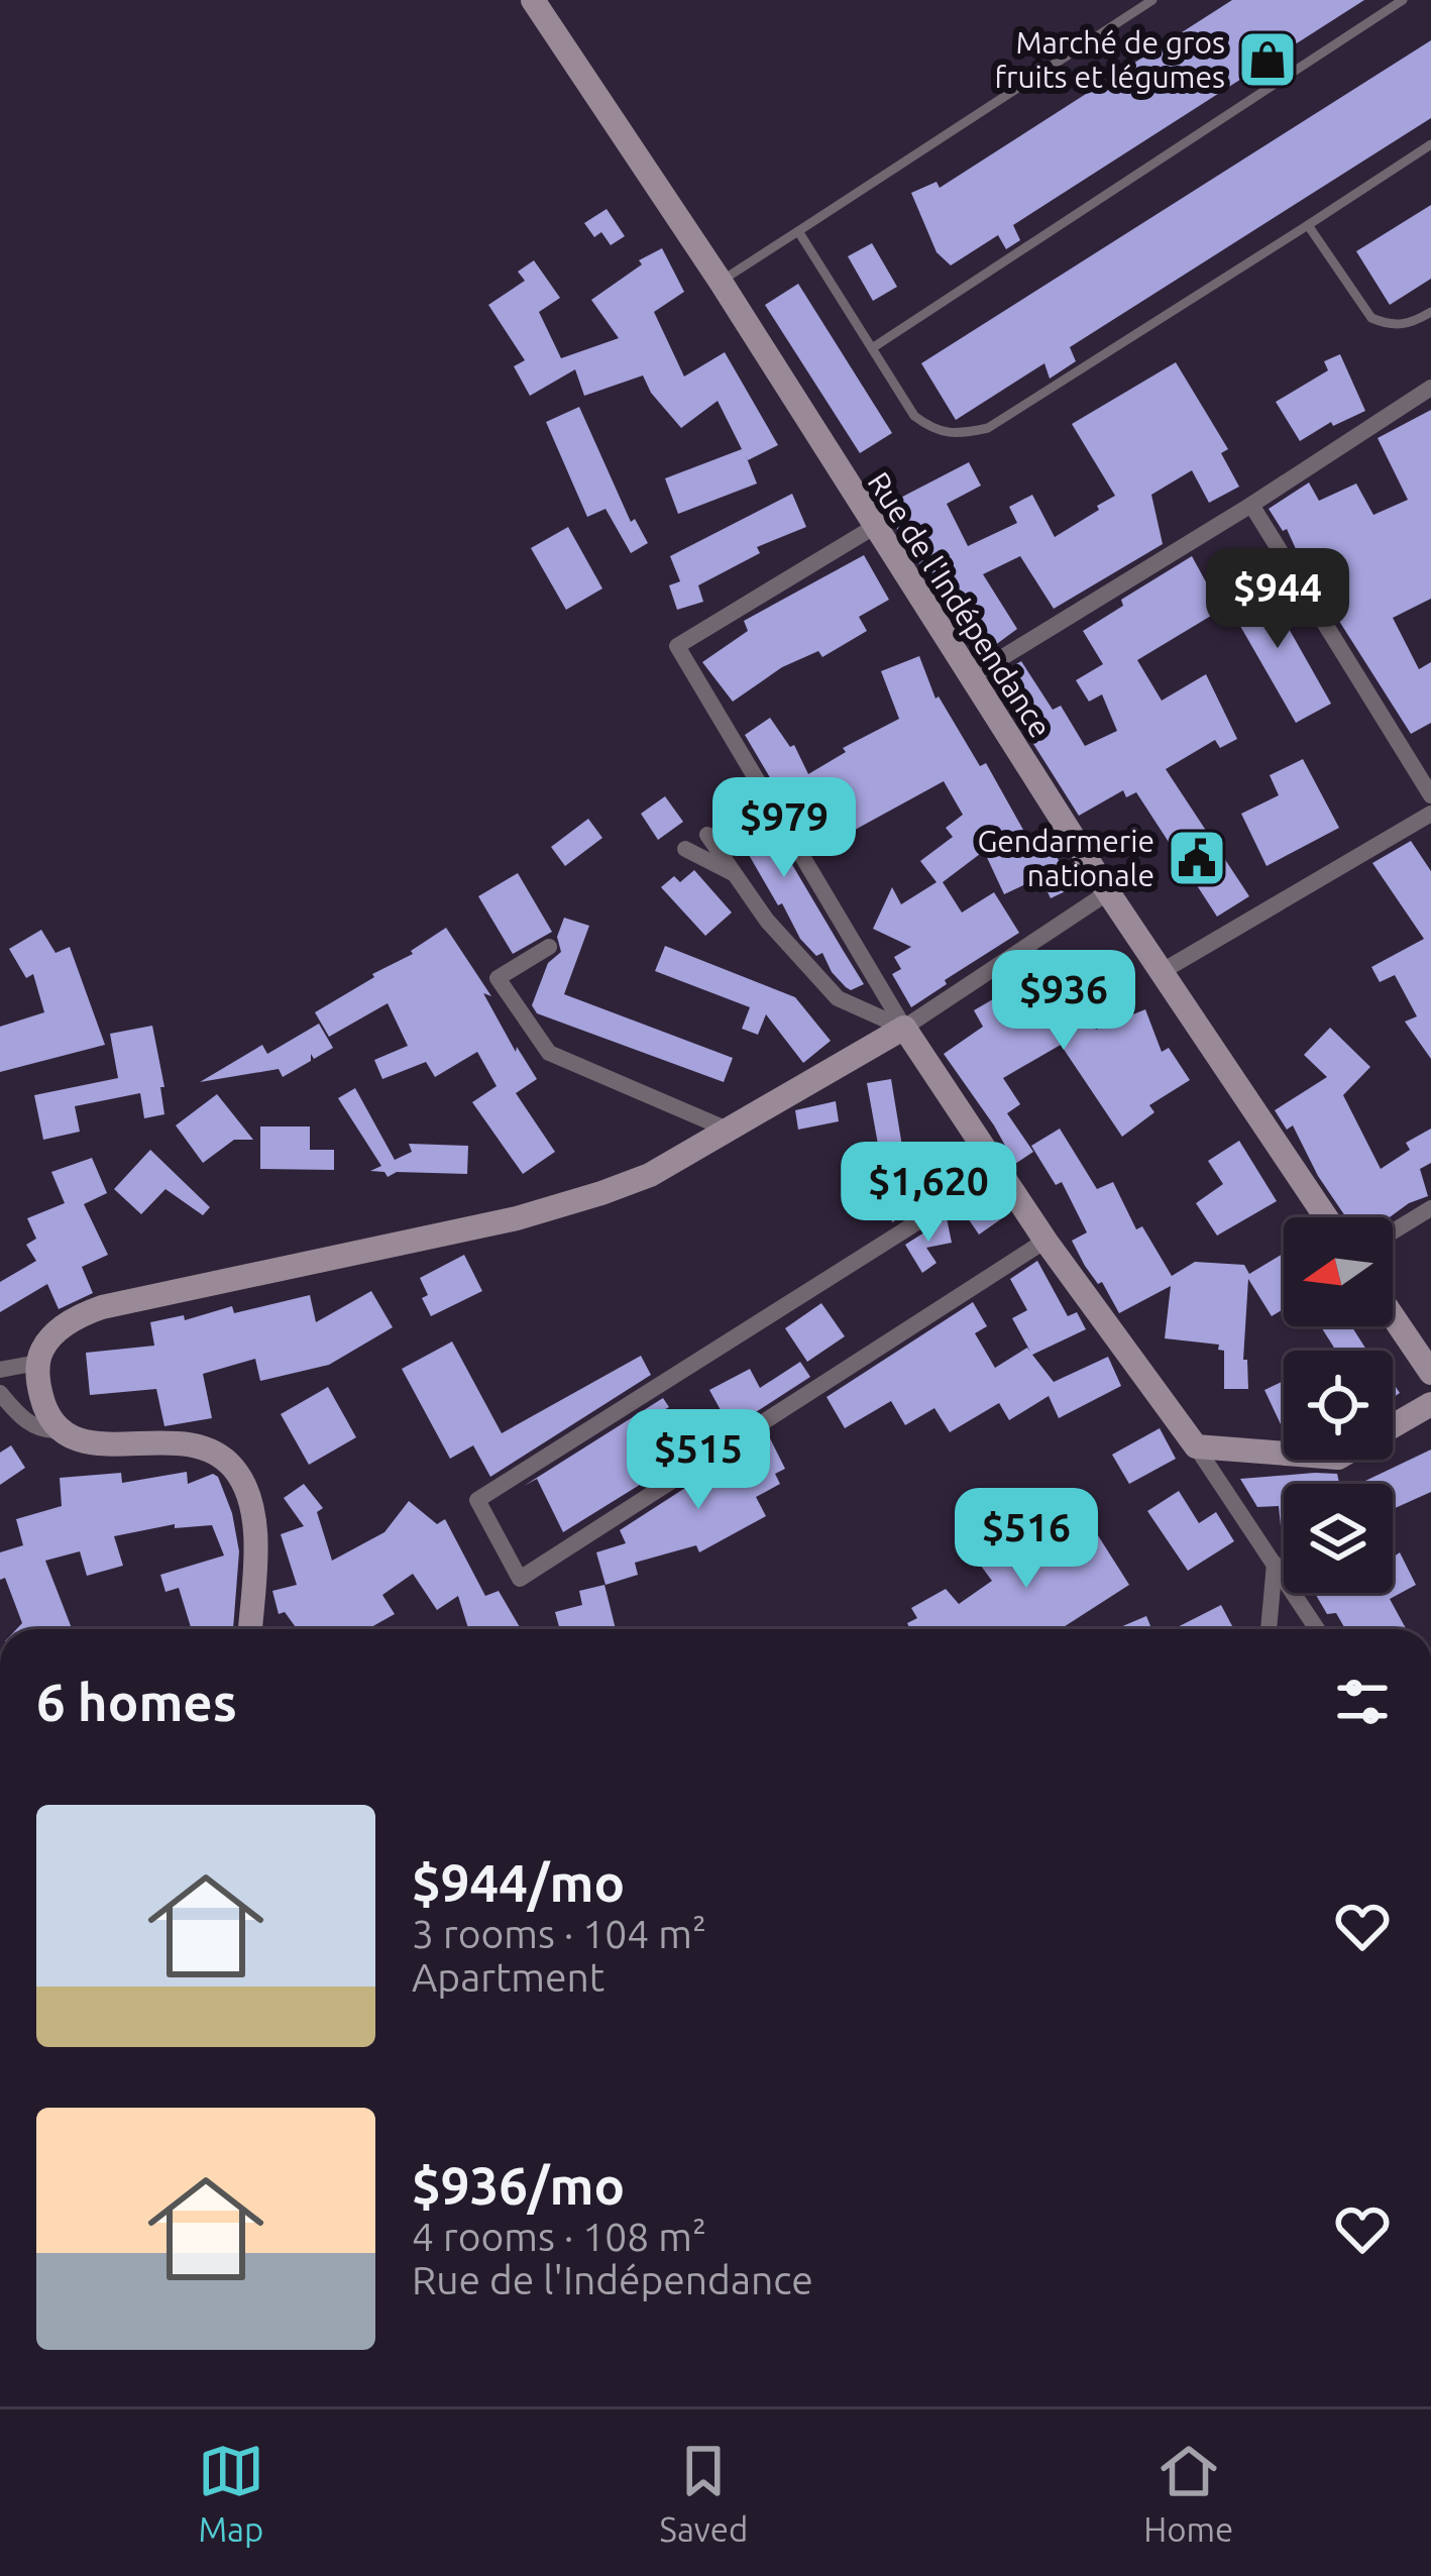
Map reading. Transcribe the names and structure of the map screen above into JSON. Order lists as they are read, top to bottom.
{
  "streets": {
    "main road": ["Rue de l'Indépendance"]
  },
  "places": {
    "shop": ["Marché de gros fruits et légumes"],
    "public building": ["Gendarmerie nationale"]
  },
  "north": "left",
  "page": {
    "price": [
      "$944",
      "$979",
      "$936",
      "$1,620",
      "$515",
      "$516"
    ],
    "heading": "6 homes",
    "list": [
      {
        "name": "$944/mo",
        "note": "3 rooms · 104 m² · Apartment"
      },
      {
        "name": "$936/mo",
        "note": "4 rooms · 108 m² · Rue de l'Indépendance"
      }
    ],
    "tabs": ["Map", "Saved", "Home"]
  }
}
